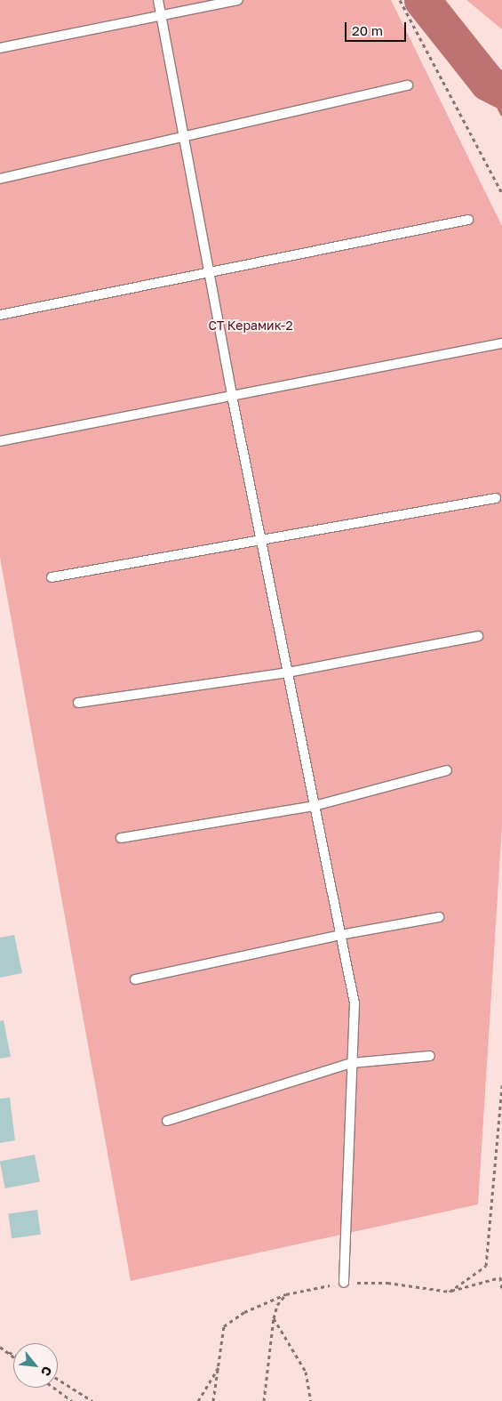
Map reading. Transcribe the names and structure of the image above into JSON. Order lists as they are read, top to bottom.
{
  "parks": ["СТ Керамик-2"],
  "scale_bar": "20 m",
  "north": "bottom right"
}
